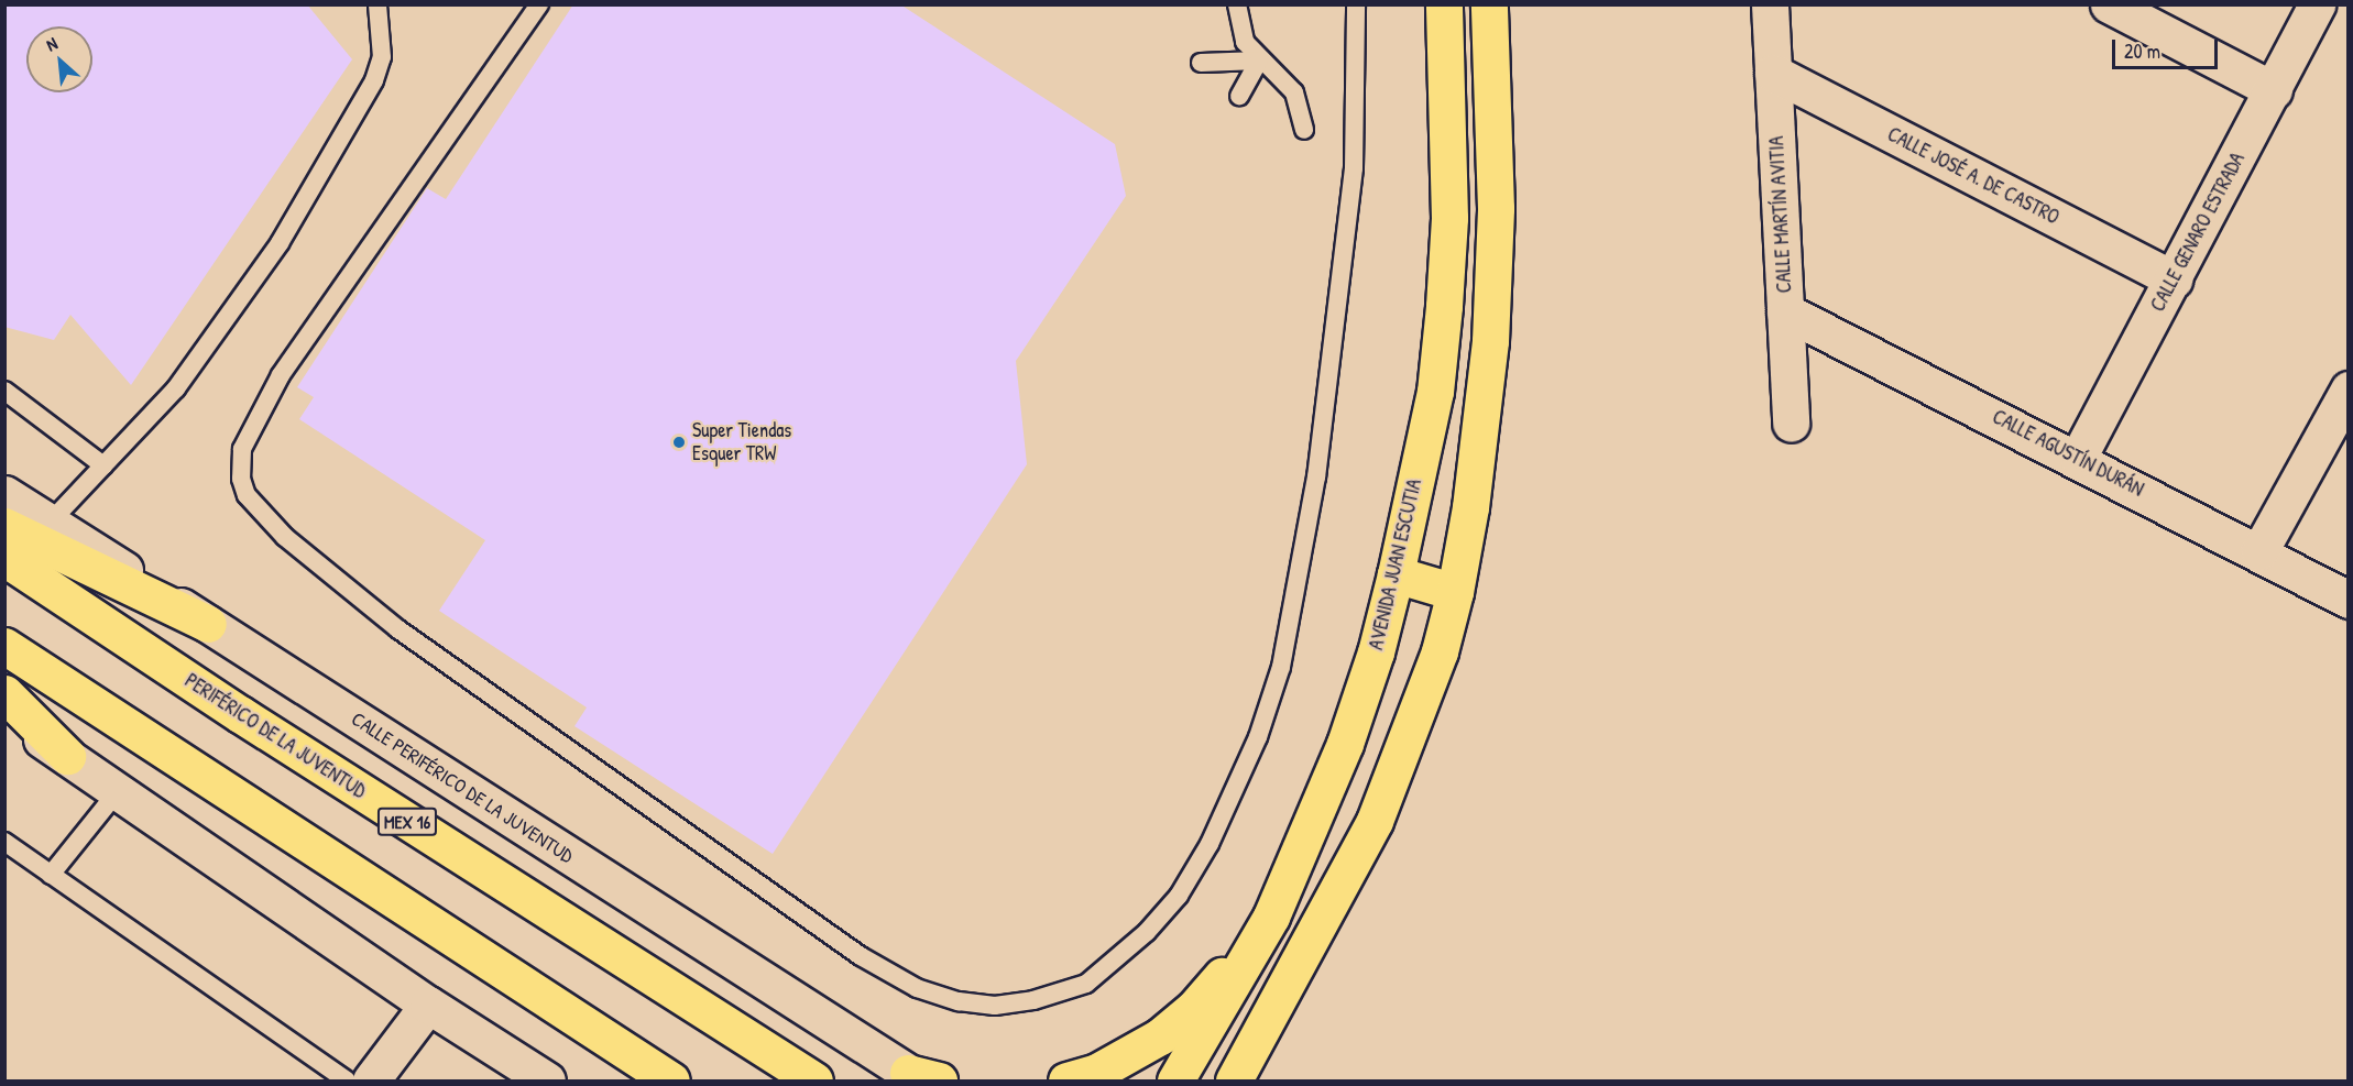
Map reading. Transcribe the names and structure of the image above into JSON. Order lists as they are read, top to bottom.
{
  "streets": {
    "main road": ["AVENIDA JUAN ESCUTIA", "PERIFÉRICO DE LA JUVENTUD", "MEX 16"],
    "street": [
      "CALLE JOSÉ A. DE CASTRO",
      "CALLE MARTÍN AVITIA",
      "CALLE GENARO ESTRADA",
      "CALLE AGUSTÍN DURÁN",
      "CALLE PERIFÉRICO DE LA JUVENTUD"
    ]
  },
  "crossings": [
    ["CALLE JOSÉ A. DE CASTRO", "CALLE MARTÍN AVITIA"],
    ["CALLE JOSÉ A. DE CASTRO", "CALLE GENARO ESTRADA"],
    ["CALLE MARTÍN AVITIA", "CALLE AGUSTÍN DURÁN"],
    ["CALLE GENARO ESTRADA", "CALLE AGUSTÍN DURÁN"]
  ],
  "places": ["Super Tiendas Esquer TRW"],
  "scale_bar": "20 m",
  "north": "top left"
}
